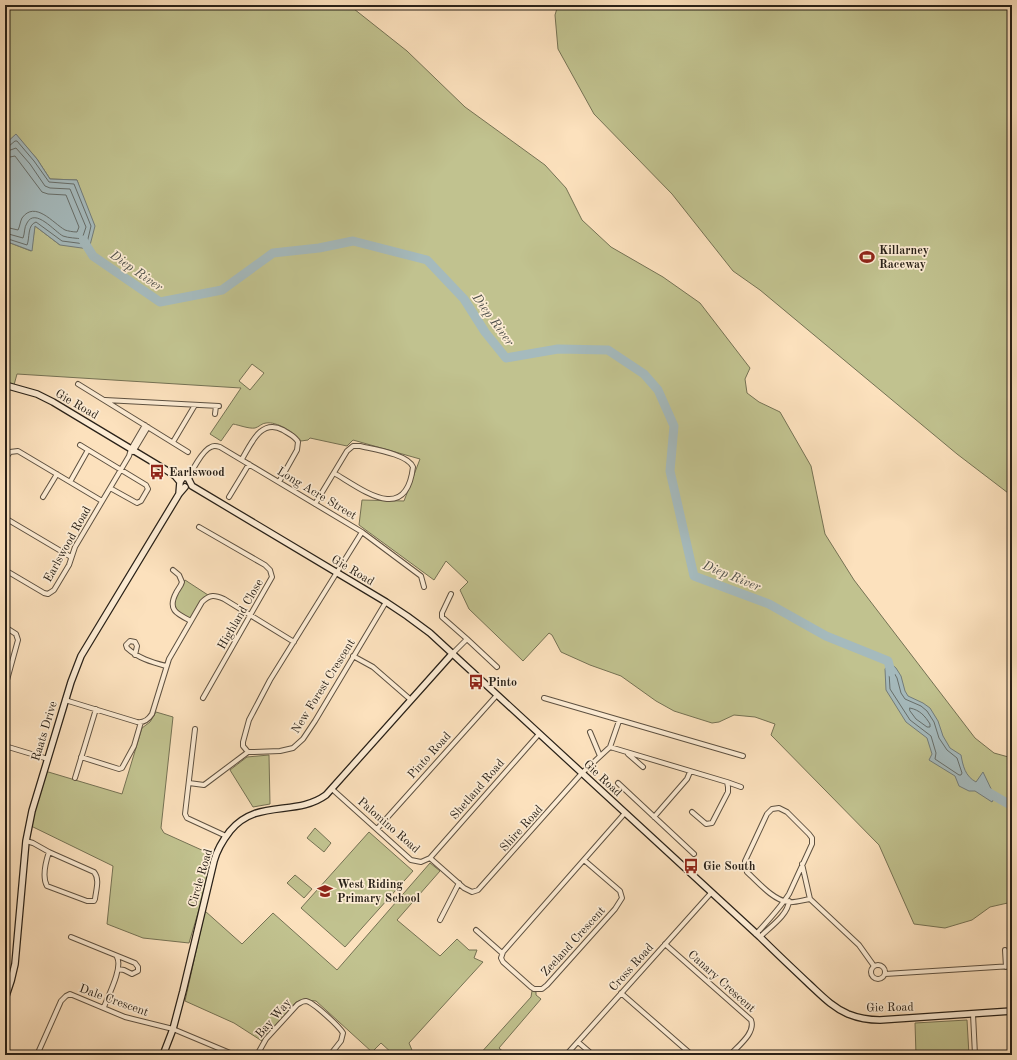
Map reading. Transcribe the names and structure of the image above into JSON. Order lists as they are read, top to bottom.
{
  "streets": {
    "street": [
      "Gie Road",
      "Long Acre Street",
      "Earlswood Road",
      "Highland Close",
      "New Forest Crescent",
      "Raats Drive",
      "Pinto Road",
      "Shetland Road",
      "Palomino Road",
      "Shire Road",
      "Circle Road",
      "Zeeland Crescent",
      "Cross Road",
      "Canary Crescent",
      "Dale Crescent",
      "Bay Way"
    ]
  },
  "crossings": [
    ["Gie Road", "Long Acre Street"],
    ["Gie Road", "Earlswood Road"],
    ["Gie Road", "New Forest Crescent"],
    ["Gie Road", "Raats Drive"],
    ["Gie Road", "Pinto Road"],
    ["Gie Road", "Shetland Road"],
    ["Gie Road", "Shire Road"],
    ["Gie Road", "Circle Road"],
    ["Gie Road", "Cross Road"],
    ["Long Acre Street", "Raats Drive"],
    ["Pinto Road", "Palomino Road"],
    ["Shetland Road", "Palomino Road"],
    ["Palomino Road", "Shire Road"],
    ["Palomino Road", "Circle Road"],
    ["Circle Road", "Dale Crescent"],
    ["Cross Road", "Canary Crescent"]
  ],
  "water": ["Diep River"],
  "places": {
    "sports": ["Killarney Raceway"],
    "bus stop": ["Earlswood", "Pinto", "Gie South"],
    "school or university": ["West Riding Primary School"]
  }
}
